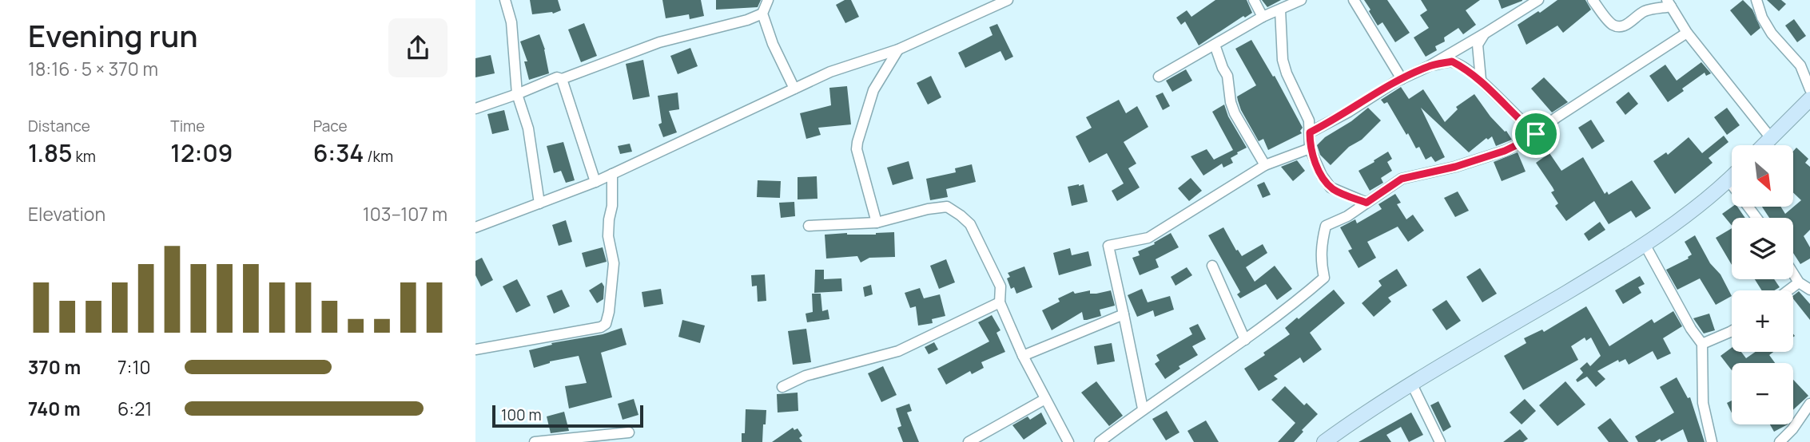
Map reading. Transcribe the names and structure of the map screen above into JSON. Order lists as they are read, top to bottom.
{
  "scale_bar": "100 m",
  "north": "bottom right",
  "page": {
    "heading": ["Evening run", "18:16 · 5 × 370 m"],
    "stats": [
      ["Distance", "1.85 km"],
      ["Time", "12:09"],
      ["Pace", "6:34 /km"]
    ],
    "map_buttons": ["+", "−"],
    "chart": ["Elevation", "103–107 m"],
    "list": [
      {
        "name": "370 m",
        "note": "7:10"
      },
      {
        "name": "740 m",
        "note": "6:21"
      }
    ],
    "scale": "100 m"
  }
}
